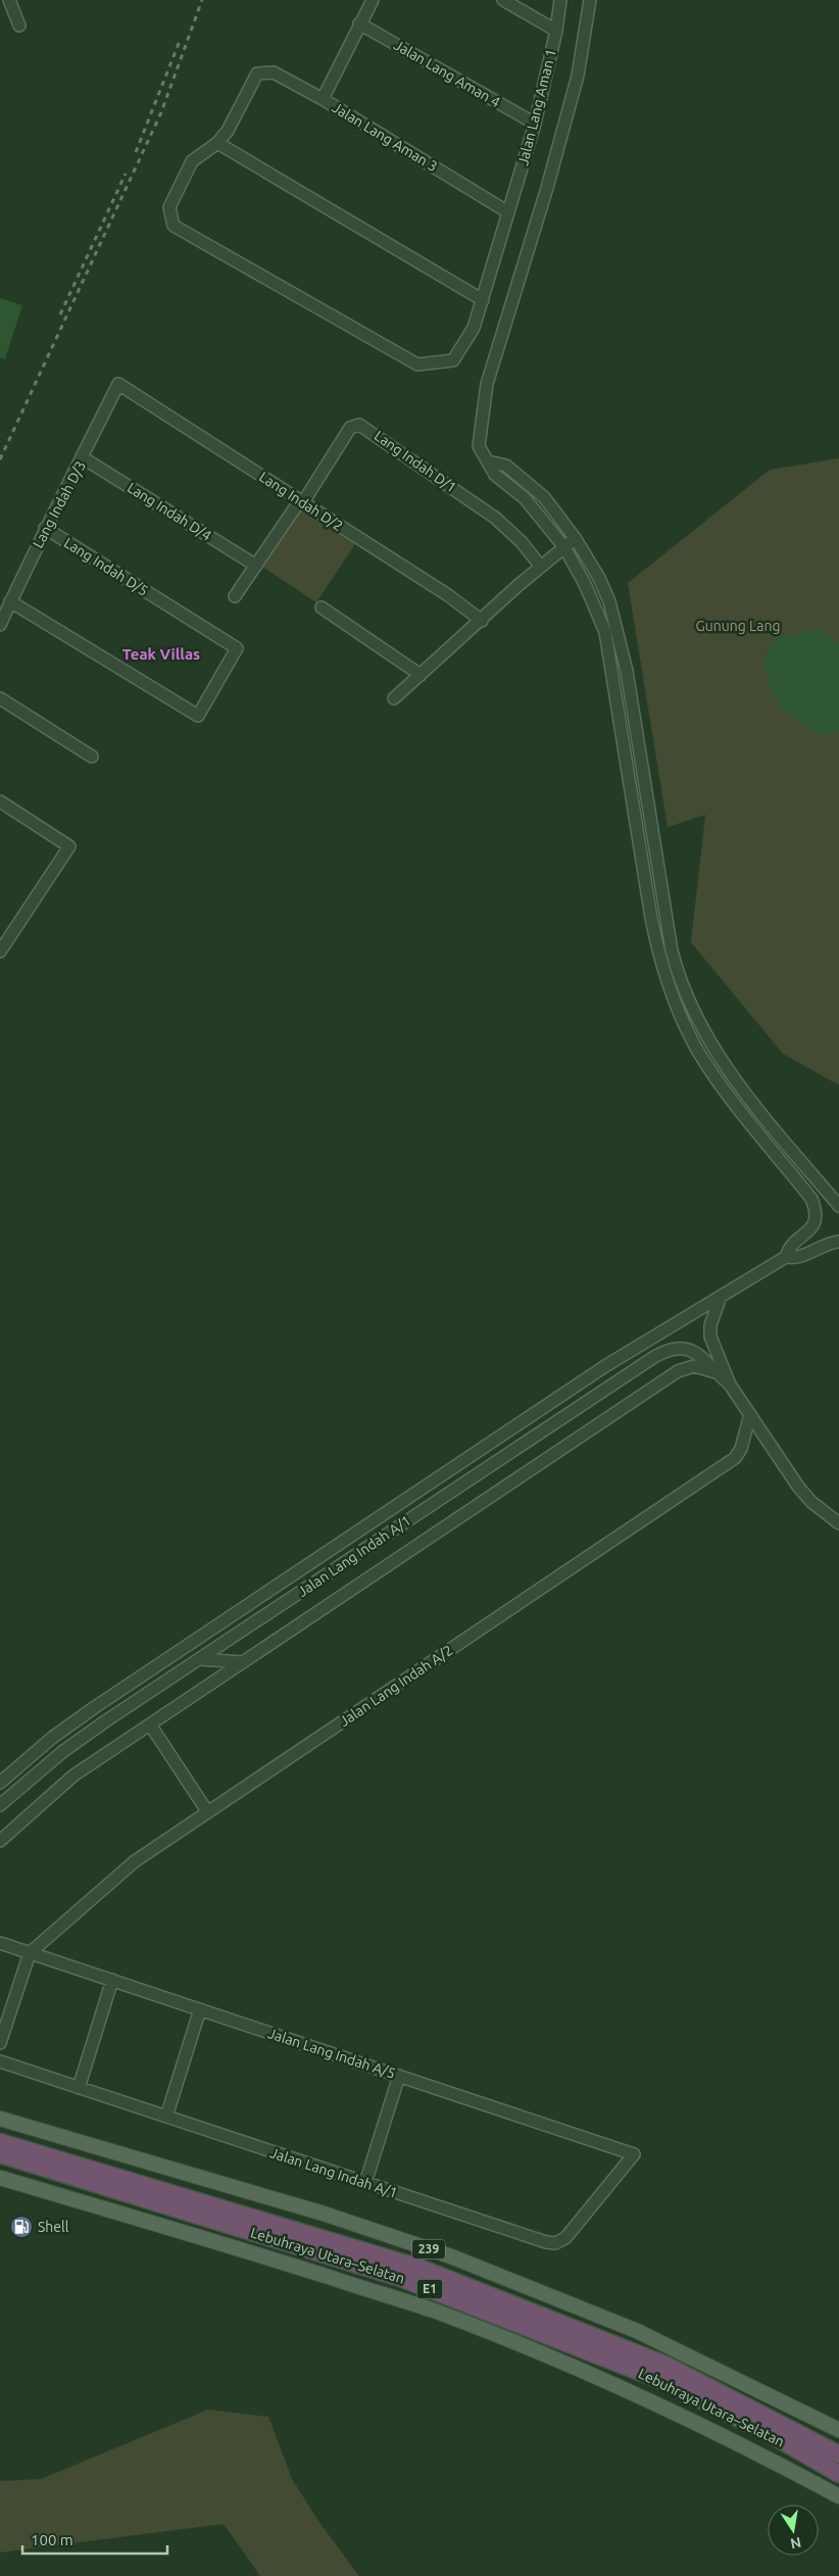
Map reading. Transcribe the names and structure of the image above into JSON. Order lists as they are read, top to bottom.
{
  "streets": {
    "highway": ["Lebuhraya Utara–Selatan", "E1"],
    "main road": ["239"],
    "street": [
      "Jalan Lang Aman 4",
      "Jalan Lang Aman 1",
      "Jalan Lang Aman 3",
      "Lang Indah D/1",
      "Lang Indah D/2",
      "Lang Indah D/3",
      "Lang Indah D/4",
      "Lang Indah D/5",
      "Jalan Lang Indah A/1",
      "Jalan Lang Indah A/2",
      "Jalan Lang Indah A/5"
    ]
  },
  "crossings": [
    ["Jalan Lang Aman 4", "Jalan Lang Aman 1"],
    ["Jalan Lang Aman 1", "Jalan Lang Aman 3"],
    ["Lang Indah D/1", "Lang Indah D/2"],
    ["Lang Indah D/1", "Lang Indah D/4"],
    ["Lang Indah D/2", "Lang Indah D/3"],
    ["Lang Indah D/3", "Lang Indah D/4"],
    ["Lang Indah D/3", "Lang Indah D/5"],
    ["Jalan Lang Indah A/1", "Jalan Lang Indah A/5"],
    ["Jalan Lang Indah A/2", "Jalan Lang Indah A/5"]
  ],
  "districts": ["Teak Villas"],
  "parks": ["Gunung Lang"],
  "places": {
    "fuel station": ["Shell"]
  },
  "scale_bar": "100 m",
  "north": "bottom"
}
